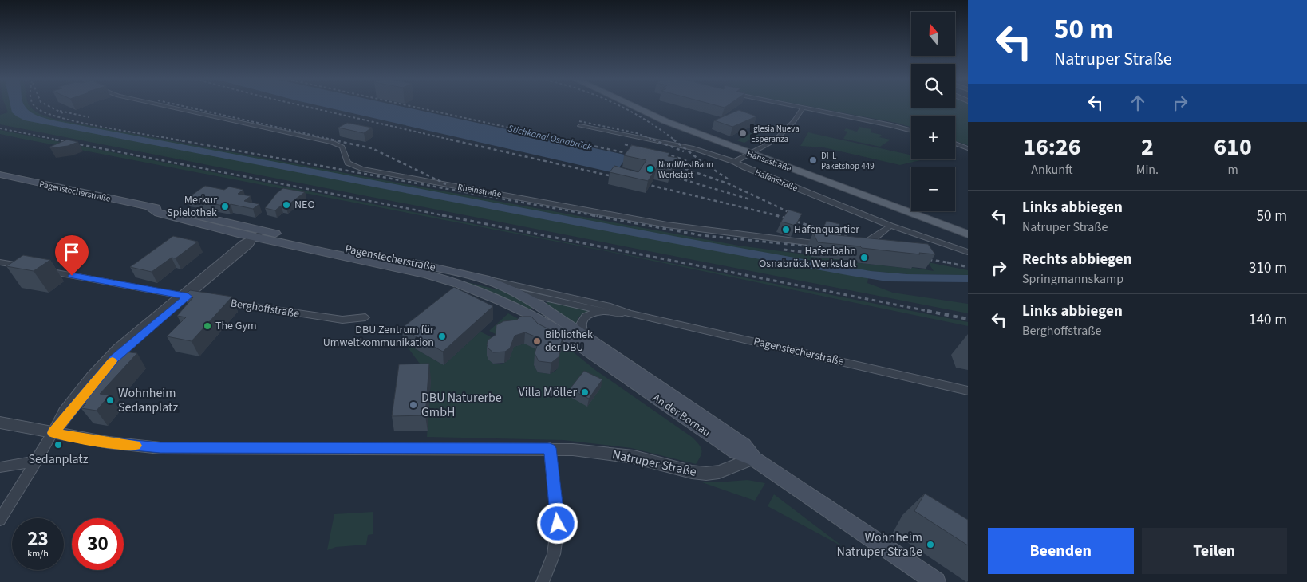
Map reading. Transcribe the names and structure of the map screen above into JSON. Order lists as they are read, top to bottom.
{
  "streets": {
    "main road": ["Hansastraße", "Pagenstecherstraße", "An der Bornau"],
    "street": [
      "Hafenstraße",
      "Rheinstraße",
      "Berghoffstraße",
      "Natruper Straße"
    ]
  },
  "crossings": [
    ["Pagenstecherstraße", "An der Bornau"],
    ["An der Bornau", "Natruper Straße"]
  ],
  "water": ["Stichkanal Osnabrück"],
  "places": [
    "Iglesia Nueva Esperanza",
    "DHL Paketshop 449",
    "NordWestBahn Werkstatt",
    "NEO",
    "Merkur Spielothek",
    "Hafenquartier",
    "Hafenbahn Osnabrück Werkstatt",
    "The Gym",
    "DBU Zentrum für Umweltkommunikation",
    "Bibliothek der DBU",
    "Villa Möller",
    "Wohnheim Sedanplatz",
    "DBU Naturerbe GmbH",
    "Sedanplatz",
    "Wohnheim Natruper Straße"
  ],
  "north": "top",
  "page": {
    "turn": ["50 m", "Natruper Straße"],
    "map_buttons": ["+", "−"],
    "eta": [
      "16:26",
      "Ankunft",
      "2",
      "Min.",
      "610",
      "m"
    ],
    "list": [
      {
        "name": "Links abbiegen",
        "note": "Natruper Straße",
        "value": "50 m"
      },
      {
        "name": "Rechts abbiegen",
        "note": "Springmannskamp",
        "value": "310 m"
      },
      {
        "name": "Links abbiegen",
        "note": "Berghoffstraße",
        "value": "140 m"
      }
    ],
    "speed": "23 km/h",
    "limit": "30",
    "buttons": ["Beenden", "Teilen"]
  }
}
